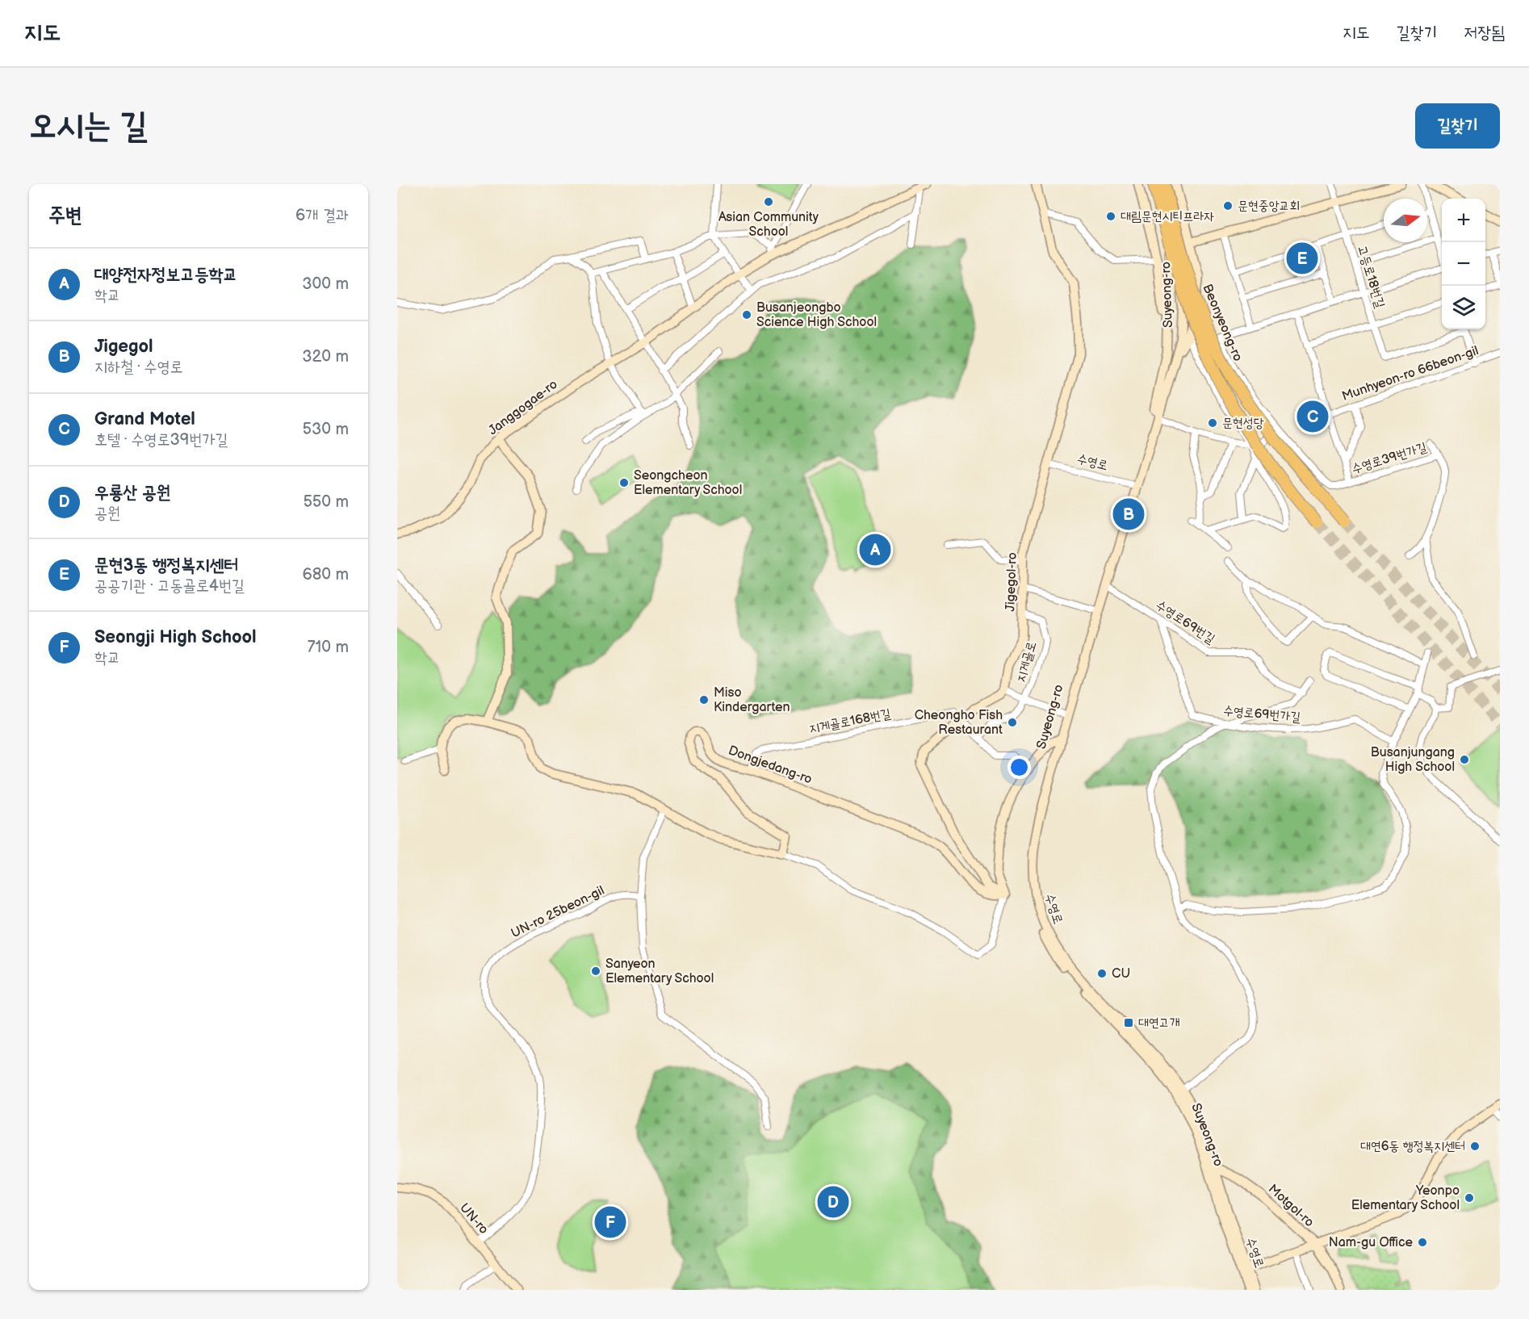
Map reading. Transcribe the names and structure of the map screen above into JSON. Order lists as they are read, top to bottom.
{
  "streets": {
    "highway": ["Beonyeong-ro"],
    "street": [
      "고등로18번길",
      "Suyeong-ro",
      "Munhyeon-ro 66beon-gil",
      "Janggogae-ro",
      "수영로39번가길",
      "수영로",
      "Jigegol-ro",
      "수영로69번길",
      "지게골로",
      "수영로69번가길",
      "지게골로168번길",
      "Dongjedang-ro",
      "UN-ro 25beon-gil",
      "Motgol-ro",
      "UN-ro"
    ]
  },
  "crossings": [
    ["Suyeong-ro", "Beonyeong-ro"],
    ["Suyeong-ro", "수영로"],
    ["Suyeong-ro", "Jigegol-ro"],
    ["Suyeong-ro", "Motgol-ro"],
    ["Munhyeon-ro 66beon-gil", "수영로39번가길"],
    ["수영로", "Jigegol-ro"],
    ["수영로", "수영로69번길"],
    ["수영로", "Motgol-ro"],
    ["Jigegol-ro", "지게골로"],
    ["수영로69번길", "수영로69번가길"],
    ["지게골로168번길", "Dongjedang-ro"],
    ["UN-ro 25beon-gil", "UN-ro"]
  ],
  "places": {
    "other": [
      "Asian Community School",
      "문현중앙교회",
      "대림문현시티프라자",
      "Busanjeongbo Science High School",
      "문현성당",
      "Seongcheon Elementary School",
      "Miso Kindergarten",
      "Cheongho Fish Restaurant",
      "Busanjungang High School",
      "Sanyeon Elementary School",
      "CU",
      "대연6동 행정복지센터",
      "Yeonpo Elementary School",
      "Nam-gu Office"
    ],
    "transit": ["대연고개"]
  },
  "north": "right",
  "page": {
    "header": "지도",
    "nav": ["지도", "길찾기", "저장됨"],
    "buttons": "길찾기",
    "title": "오시는 길",
    "heading": ["주변", "6개 결과"],
    "map_buttons": ["+", "−"],
    "pins": [
      "E",
      "C",
      "B",
      "A",
      "D",
      "F"
    ],
    "list": [
      {
        "mark": "A",
        "name": "대양전자정보고등학교",
        "note": "학교",
        "value": "300 m"
      },
      {
        "mark": "B",
        "name": "Jigegol",
        "note": "지하철 · 수영로",
        "value": "320 m"
      },
      {
        "mark": "C",
        "name": "Grand Motel",
        "note": "호텔 · 수영로39번가길",
        "value": "530 m"
      },
      {
        "mark": "D",
        "name": "우룡산 공원",
        "note": "공원",
        "value": "550 m"
      },
      {
        "mark": "E",
        "name": "문현3동 행정복지센터",
        "note": "공공기관 · 고동골로4번길",
        "value": "680 m"
      },
      {
        "mark": "F",
        "name": "Seongji High School",
        "note": "학교",
        "value": "710 m"
      }
    ]
  }
}
